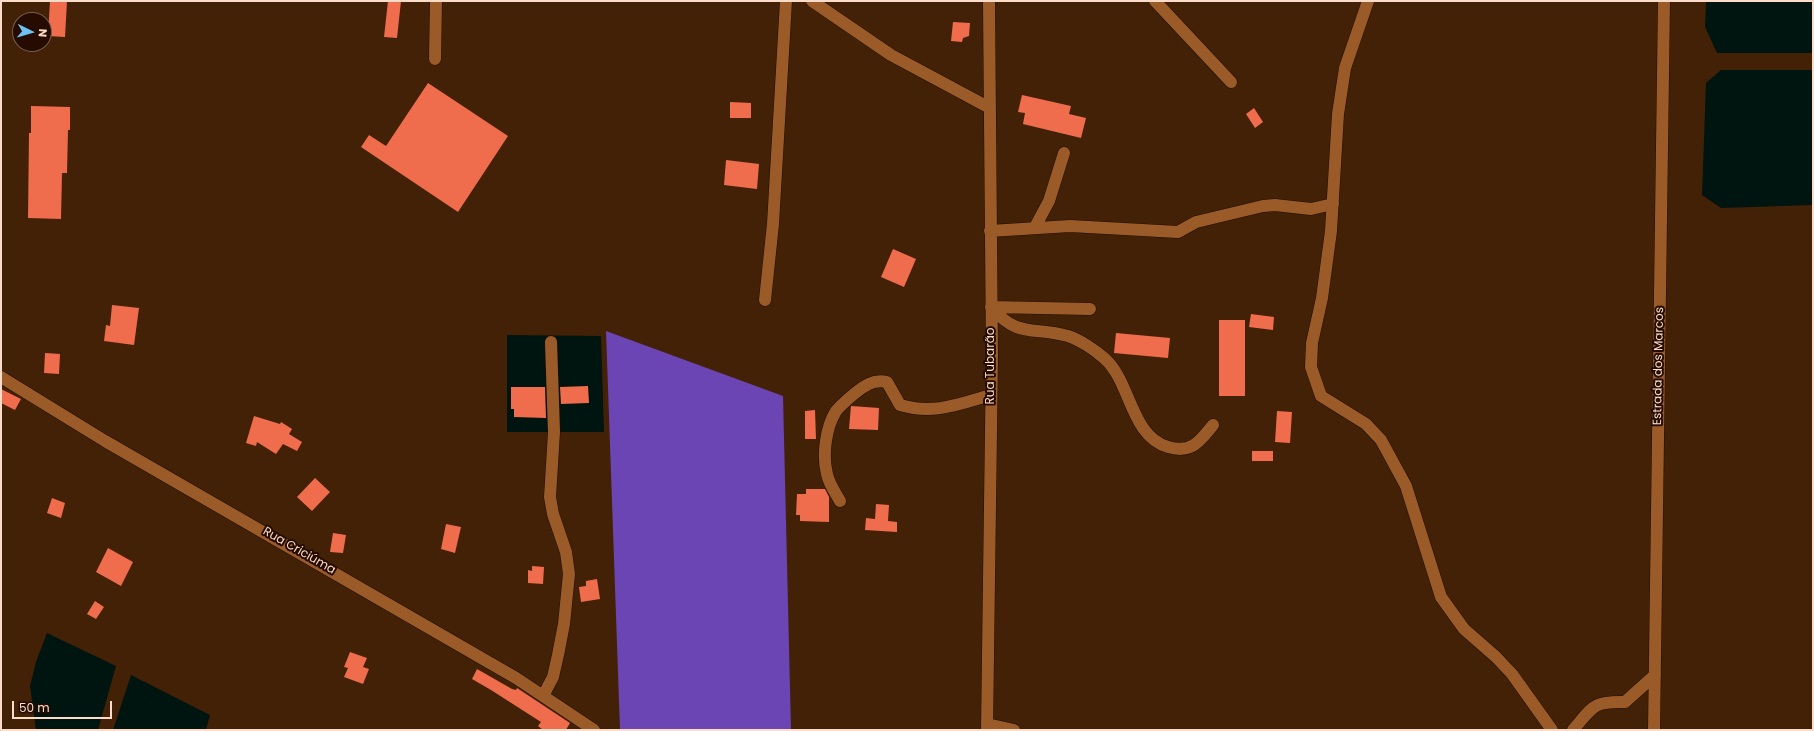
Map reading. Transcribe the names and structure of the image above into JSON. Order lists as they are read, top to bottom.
{
  "streets": {
    "street": ["Rua Tubarão", "Estrada dos Marcos", "Rua Criciúma"]
  },
  "scale_bar": "50 m",
  "north": "right"
}
